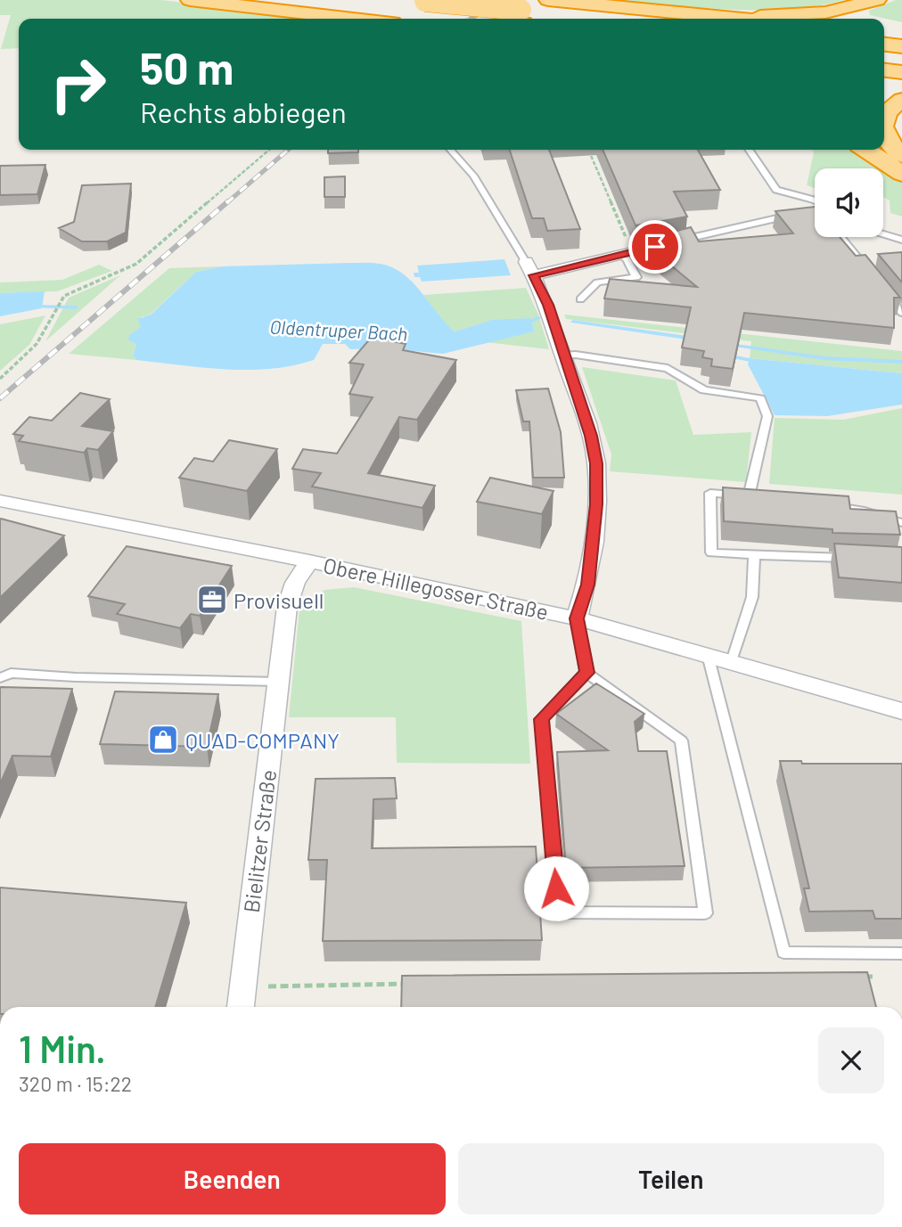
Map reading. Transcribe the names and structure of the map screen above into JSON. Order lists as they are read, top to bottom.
{
  "streets": {
    "street": ["Obere Hillegosser Straße", "Bielitzer Straße"]
  },
  "crossings": [
    ["Obere Hillegosser Straße", "Bielitzer Straße"]
  ],
  "water": ["Oldentruper Bach"],
  "places": {
    "office": ["Provisuell"],
    "shop": ["QUAD-COMPANY"]
  },
  "page": {
    "turn": ["50 m", "Rechts abbiegen"],
    "heading": ["1 Min.", "320 m · 15:22"],
    "buttons": ["Beenden", "Teilen"]
  }
}
